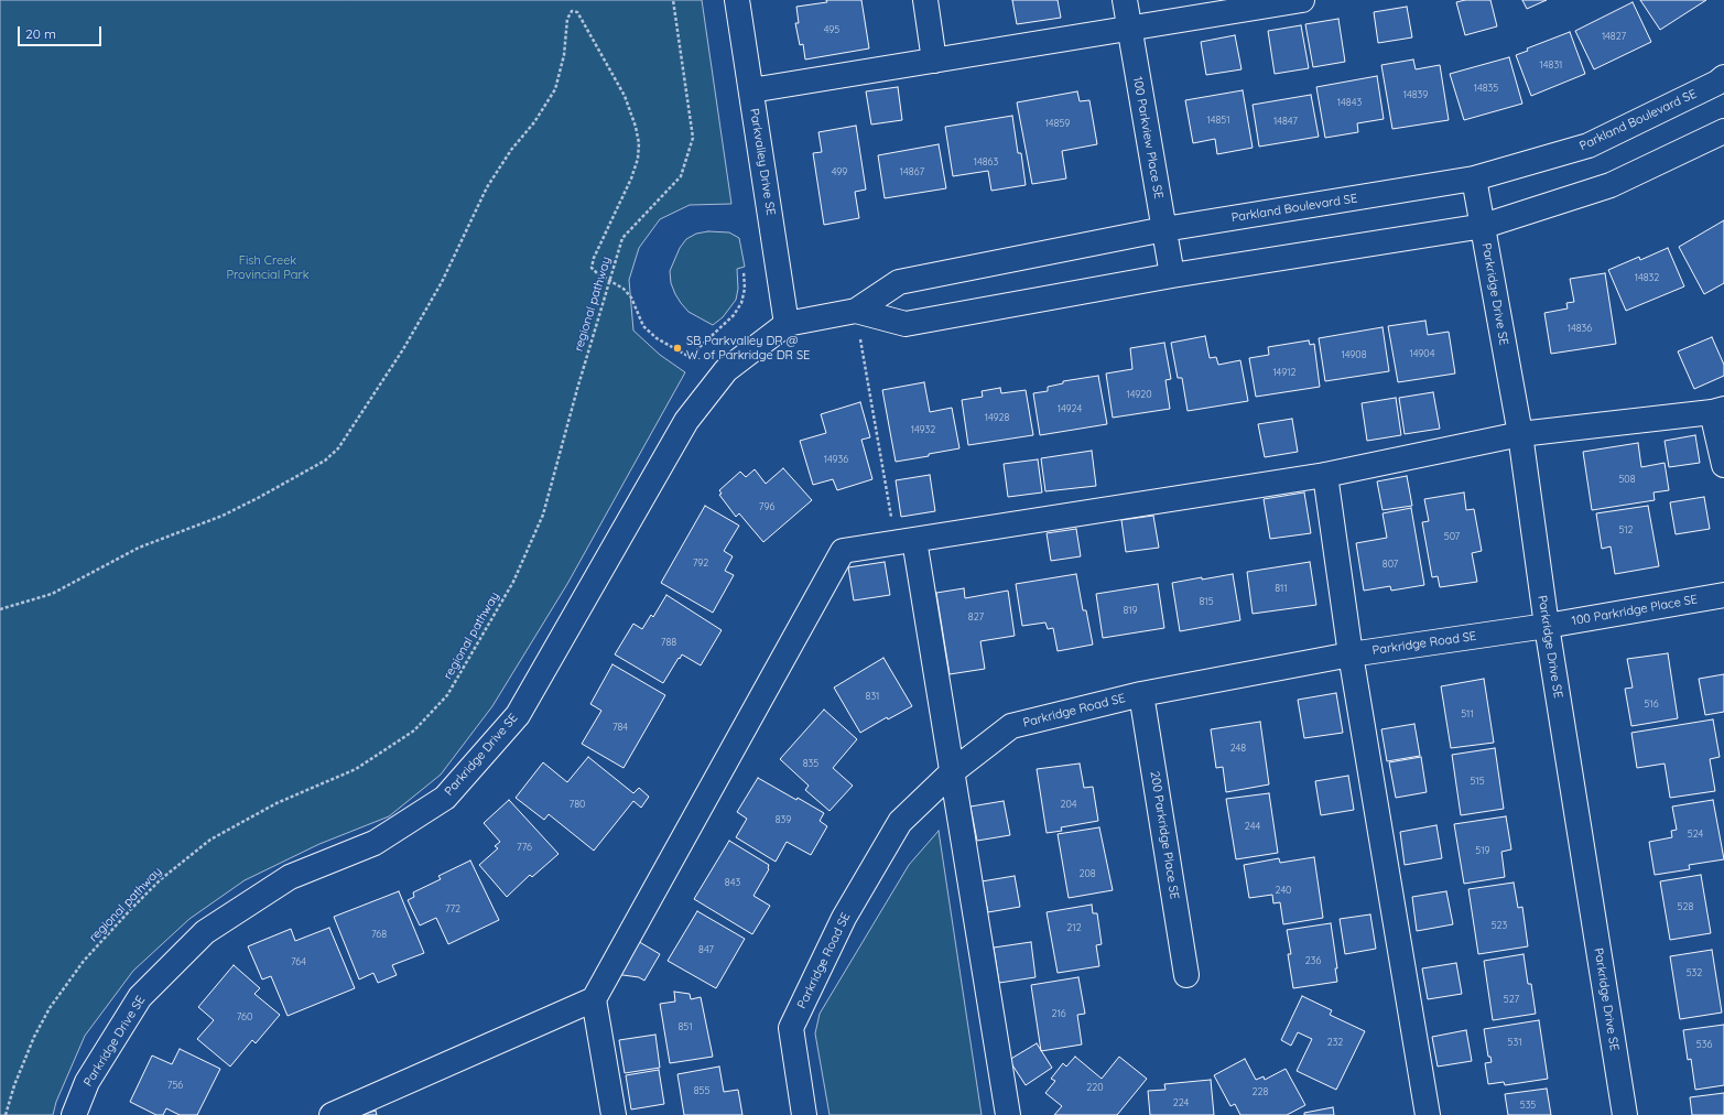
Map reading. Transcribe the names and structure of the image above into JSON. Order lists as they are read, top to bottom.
{
  "streets": {
    "street": [
      "Parkland Boulevard SE",
      "100 Parkview Place SE",
      "Parkvalley Drive SE",
      "Parkridge Drive SE",
      "100 Parkridge Place SE",
      "Parkridge Road SE",
      "200 Parkridge Place SE"
    ],
    "path": ["regional pathway"]
  },
  "crossings": [
    ["Parkland Boulevard SE", "100 Parkview Place SE"],
    ["Parkland Boulevard SE", "Parkvalley Drive SE"],
    ["Parkland Boulevard SE", "Parkridge Drive SE"],
    ["Parkvalley Drive SE", "Parkridge Drive SE"],
    ["Parkridge Drive SE", "100 Parkridge Place SE"],
    ["Parkridge Drive SE", "Parkridge Road SE"],
    ["100 Parkridge Place SE", "Parkridge Road SE"],
    ["Parkridge Road SE", "200 Parkridge Place SE"]
  ],
  "parks": ["Fish Creek Provincial Park"],
  "places": ["SB Parkvalley DR @ W. of Parkridge DR SE"],
  "house_numbers": [
    "495",
    "14827",
    "14831",
    "14835",
    "14839",
    "14843",
    "14851",
    "14847",
    "14859",
    "14863",
    "499",
    "14867",
    "14832",
    "14836",
    "14904",
    "14908",
    "14912",
    "14920",
    "14924",
    "14928",
    "14932",
    "14936",
    "508",
    "796",
    "512",
    "507",
    "792",
    "807",
    "811",
    "815",
    "819",
    "827",
    "788",
    "831",
    "516",
    "511",
    "784",
    "248",
    "835",
    "515",
    "780",
    "204",
    "839",
    "244",
    "524",
    "776",
    "519",
    "208",
    "843",
    "240",
    "528",
    "772",
    "523",
    "212",
    "768",
    "847",
    "236",
    "764",
    "532",
    "527",
    "216",
    "760",
    "851",
    "232",
    "531",
    "536",
    "756",
    "220",
    "855",
    "228",
    "224",
    "535"
  ],
  "scale_bar": "20 m"
}
